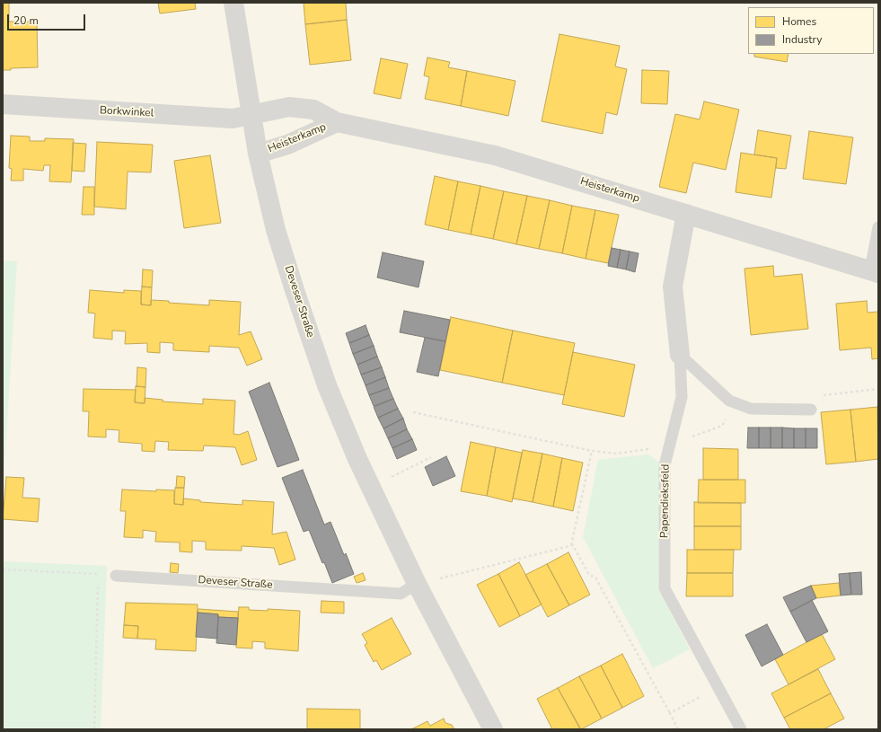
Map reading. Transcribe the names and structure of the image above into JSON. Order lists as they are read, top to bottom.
{
  "streets": {
    "street": [
      "Borkwinkel",
      "Heisterkamp",
      "Deveser Straße",
      "Papendieksfeld"
    ]
  },
  "crossings": [
    ["Borkwinkel", "Heisterkamp"],
    ["Borkwinkel", "Deveser Straße"],
    ["Heisterkamp", "Deveser Straße"],
    ["Heisterkamp", "Papendieksfeld"]
  ],
  "legend": ["Homes", "Industry"],
  "scale_bar": "20 m"
}
